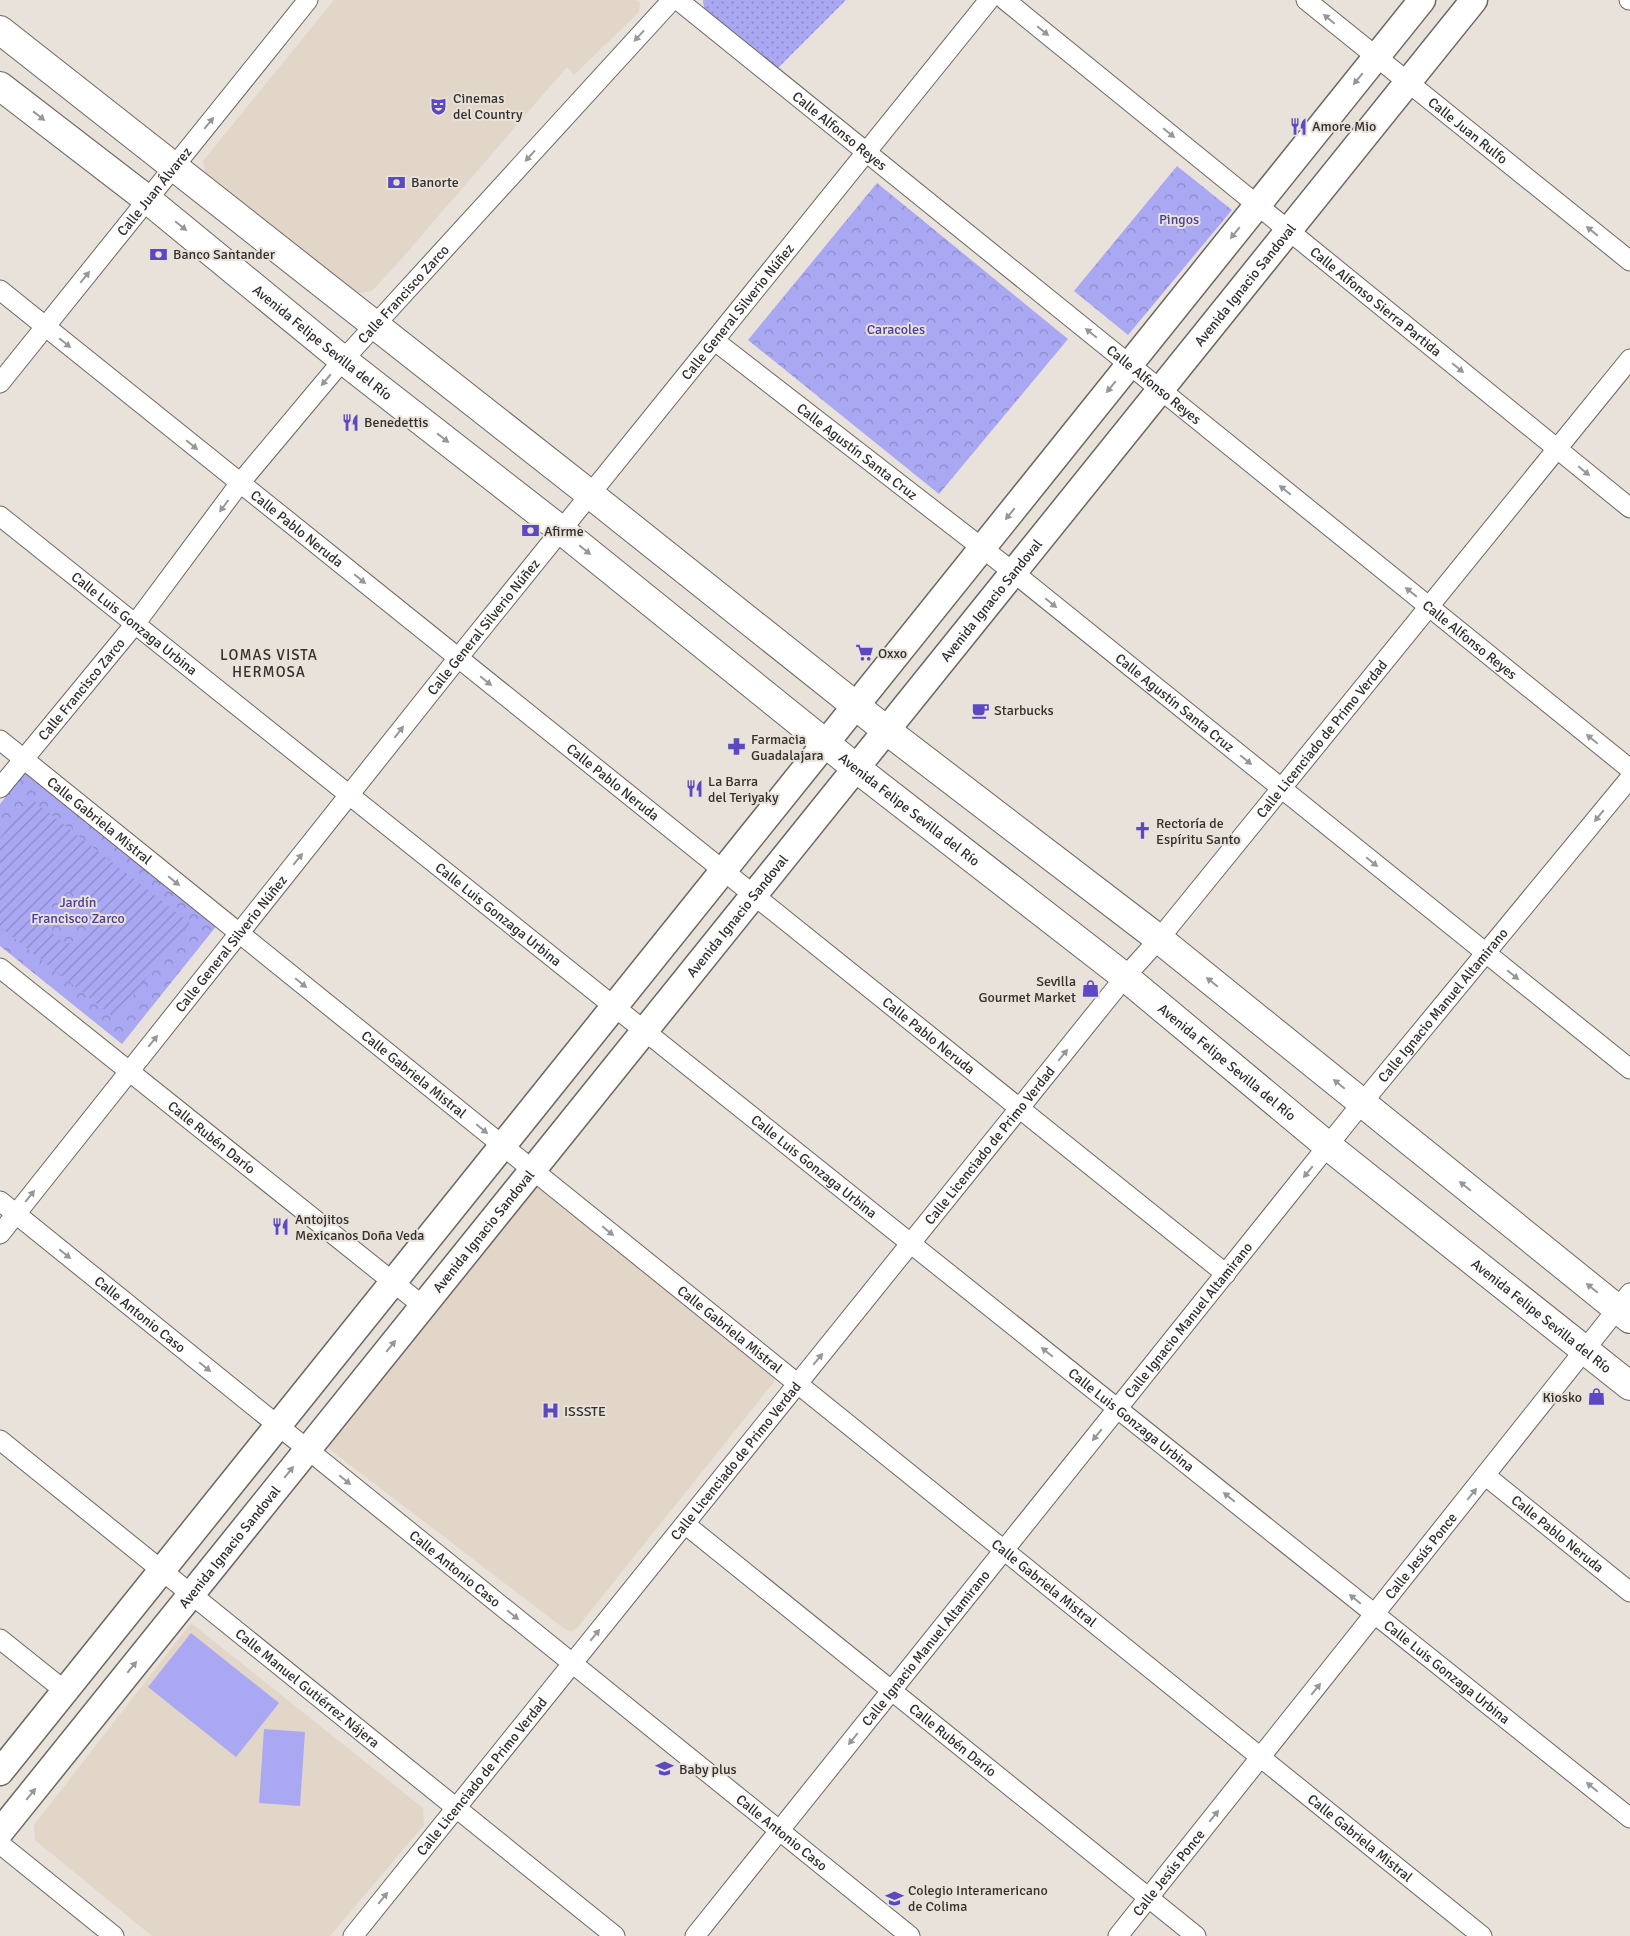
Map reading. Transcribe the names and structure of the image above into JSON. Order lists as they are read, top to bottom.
{
  "streets": {
    "main road": ["Avenida Ignacio Sandoval", "Avenida Felipe Sevilla del Río"],
    "street": [
      "Calle Alfonso Reyes",
      "Calle Juan Rulfo",
      "Calle Juan Álvarez",
      "Calle Francisco Zarco",
      "Calle Alfonso Sierra Partida",
      "Calle General Silverio Núñez",
      "Calle Agustín Santa Cruz",
      "Calle Pablo Neruda",
      "Calle Luis Gonzaga Urbina",
      "Calle Licenciado de Primo Verdad",
      "Calle Gabriela Mistral",
      "Calle Ignacio Manuel Altamirano",
      "Calle Rubén Darío",
      "Calle Antonio Caso",
      "Calle Jesús Ponce",
      "Calle Manuel Gutiérrez Nájera"
    ]
  },
  "crossings": [
    ["Calle Alfonso Reyes", "Avenida Ignacio Sandoval"],
    ["Calle Alfonso Reyes", "Calle General Silverio Núñez"],
    ["Calle Alfonso Reyes", "Calle Licenciado de Primo Verdad"],
    ["Calle Juan Rulfo", "Avenida Ignacio Sandoval"],
    ["Calle Juan Álvarez", "Avenida Felipe Sevilla del Río"],
    ["Calle Juan Álvarez", "Calle Pablo Neruda"],
    ["Avenida Ignacio Sandoval", "Calle Alfonso Sierra Partida"],
    ["Avenida Ignacio Sandoval", "Avenida Felipe Sevilla del Río"],
    ["Avenida Ignacio Sandoval", "Calle Agustín Santa Cruz"],
    ["Avenida Ignacio Sandoval", "Calle Pablo Neruda"],
    ["Avenida Ignacio Sandoval", "Calle Luis Gonzaga Urbina"],
    ["Avenida Ignacio Sandoval", "Calle Gabriela Mistral"],
    ["Avenida Ignacio Sandoval", "Calle Rubén Darío"],
    ["Avenida Ignacio Sandoval", "Calle Antonio Caso"],
    ["Avenida Ignacio Sandoval", "Calle Manuel Gutiérrez Nájera"],
    ["Calle Francisco Zarco", "Avenida Felipe Sevilla del Río"],
    ["Calle Francisco Zarco", "Calle Pablo Neruda"],
    ["Calle Francisco Zarco", "Calle Luis Gonzaga Urbina"],
    ["Calle Francisco Zarco", "Calle Gabriela Mistral"],
    ["Calle Alfonso Sierra Partida", "Calle Licenciado de Primo Verdad"],
    ["Calle General Silverio Núñez", "Avenida Felipe Sevilla del Río"],
    ["Calle General Silverio Núñez", "Calle Agustín Santa Cruz"],
    ["Calle General Silverio Núñez", "Calle Pablo Neruda"],
    ["Calle General Silverio Núñez", "Calle Luis Gonzaga Urbina"],
    ["Calle General Silverio Núñez", "Calle Gabriela Mistral"],
    ["Calle General Silverio Núñez", "Calle Rubén Darío"],
    ["Calle General Silverio Núñez", "Calle Antonio Caso"],
    ["Avenida Felipe Sevilla del Río", "Calle Licenciado de Primo Verdad"],
    ["Avenida Felipe Sevilla del Río", "Calle Ignacio Manuel Altamirano"],
    ["Avenida Felipe Sevilla del Río", "Calle Jesús Ponce"],
    ["Calle Agustín Santa Cruz", "Calle Licenciado de Primo Verdad"],
    ["Calle Agustín Santa Cruz", "Calle Ignacio Manuel Altamirano"],
    ["Calle Pablo Neruda", "Calle Licenciado de Primo Verdad"],
    ["Calle Pablo Neruda", "Calle Ignacio Manuel Altamirano"],
    ["Calle Pablo Neruda", "Calle Jesús Ponce"],
    ["Calle Luis Gonzaga Urbina", "Calle Licenciado de Primo Verdad"],
    ["Calle Luis Gonzaga Urbina", "Calle Ignacio Manuel Altamirano"],
    ["Calle Luis Gonzaga Urbina", "Calle Jesús Ponce"],
    ["Calle Licenciado de Primo Verdad", "Calle Gabriela Mistral"],
    ["Calle Licenciado de Primo Verdad", "Calle Rubén Darío"],
    ["Calle Licenciado de Primo Verdad", "Calle Antonio Caso"],
    ["Calle Licenciado de Primo Verdad", "Calle Manuel Gutiérrez Nájera"],
    ["Calle Gabriela Mistral", "Calle Ignacio Manuel Altamirano"],
    ["Calle Gabriela Mistral", "Calle Jesús Ponce"],
    ["Calle Ignacio Manuel Altamirano", "Calle Rubén Darío"],
    ["Calle Ignacio Manuel Altamirano", "Calle Antonio Caso"],
    ["Calle Rubén Darío", "Calle Jesús Ponce"]
  ],
  "one_way": [
    "Calle Alfonso Reyes",
    "Calle Juan Rulfo",
    "Calle Juan Álvarez",
    "Calle Francisco Zarco",
    "Calle Alfonso Sierra Partida",
    "Calle General Silverio Núñez",
    "Calle Agustín Santa Cruz",
    "Calle Pablo Neruda",
    "Calle Luis Gonzaga Urbina",
    "Calle Gabriela Mistral",
    "Calle Ignacio Manuel Altamirano",
    "Calle Antonio Caso",
    "Calle Jesús Ponce"
  ],
  "districts": ["LOMAS VISTA HERMOSA"],
  "parks": ["Pingos", "Caracoles", "Jardín Francisco Zarco"],
  "places": {
    "theatre": ["Cinemas del Country"],
    "restaurant": [
      "Amore Mio",
      "Benedettis",
      "La Barra del Teriyaky",
      "Antojitos Mexicanos Doña Veda"
    ],
    "bank": ["Banorte", "Banco Santander", "Afirme"],
    "supermarket": ["Oxxo"],
    "cafe": ["Starbucks"],
    "pharmacy": ["Farmacia Guadalajara"],
    "church": ["Rectoría de Espíritu Santo"],
    "shop": ["Sevilla Gourmet Market", "Kiosko"],
    "hospital": ["ISSSTE"],
    "school or university": ["Baby plus", "Colegio Interamericano de Colima"]
  }
}
